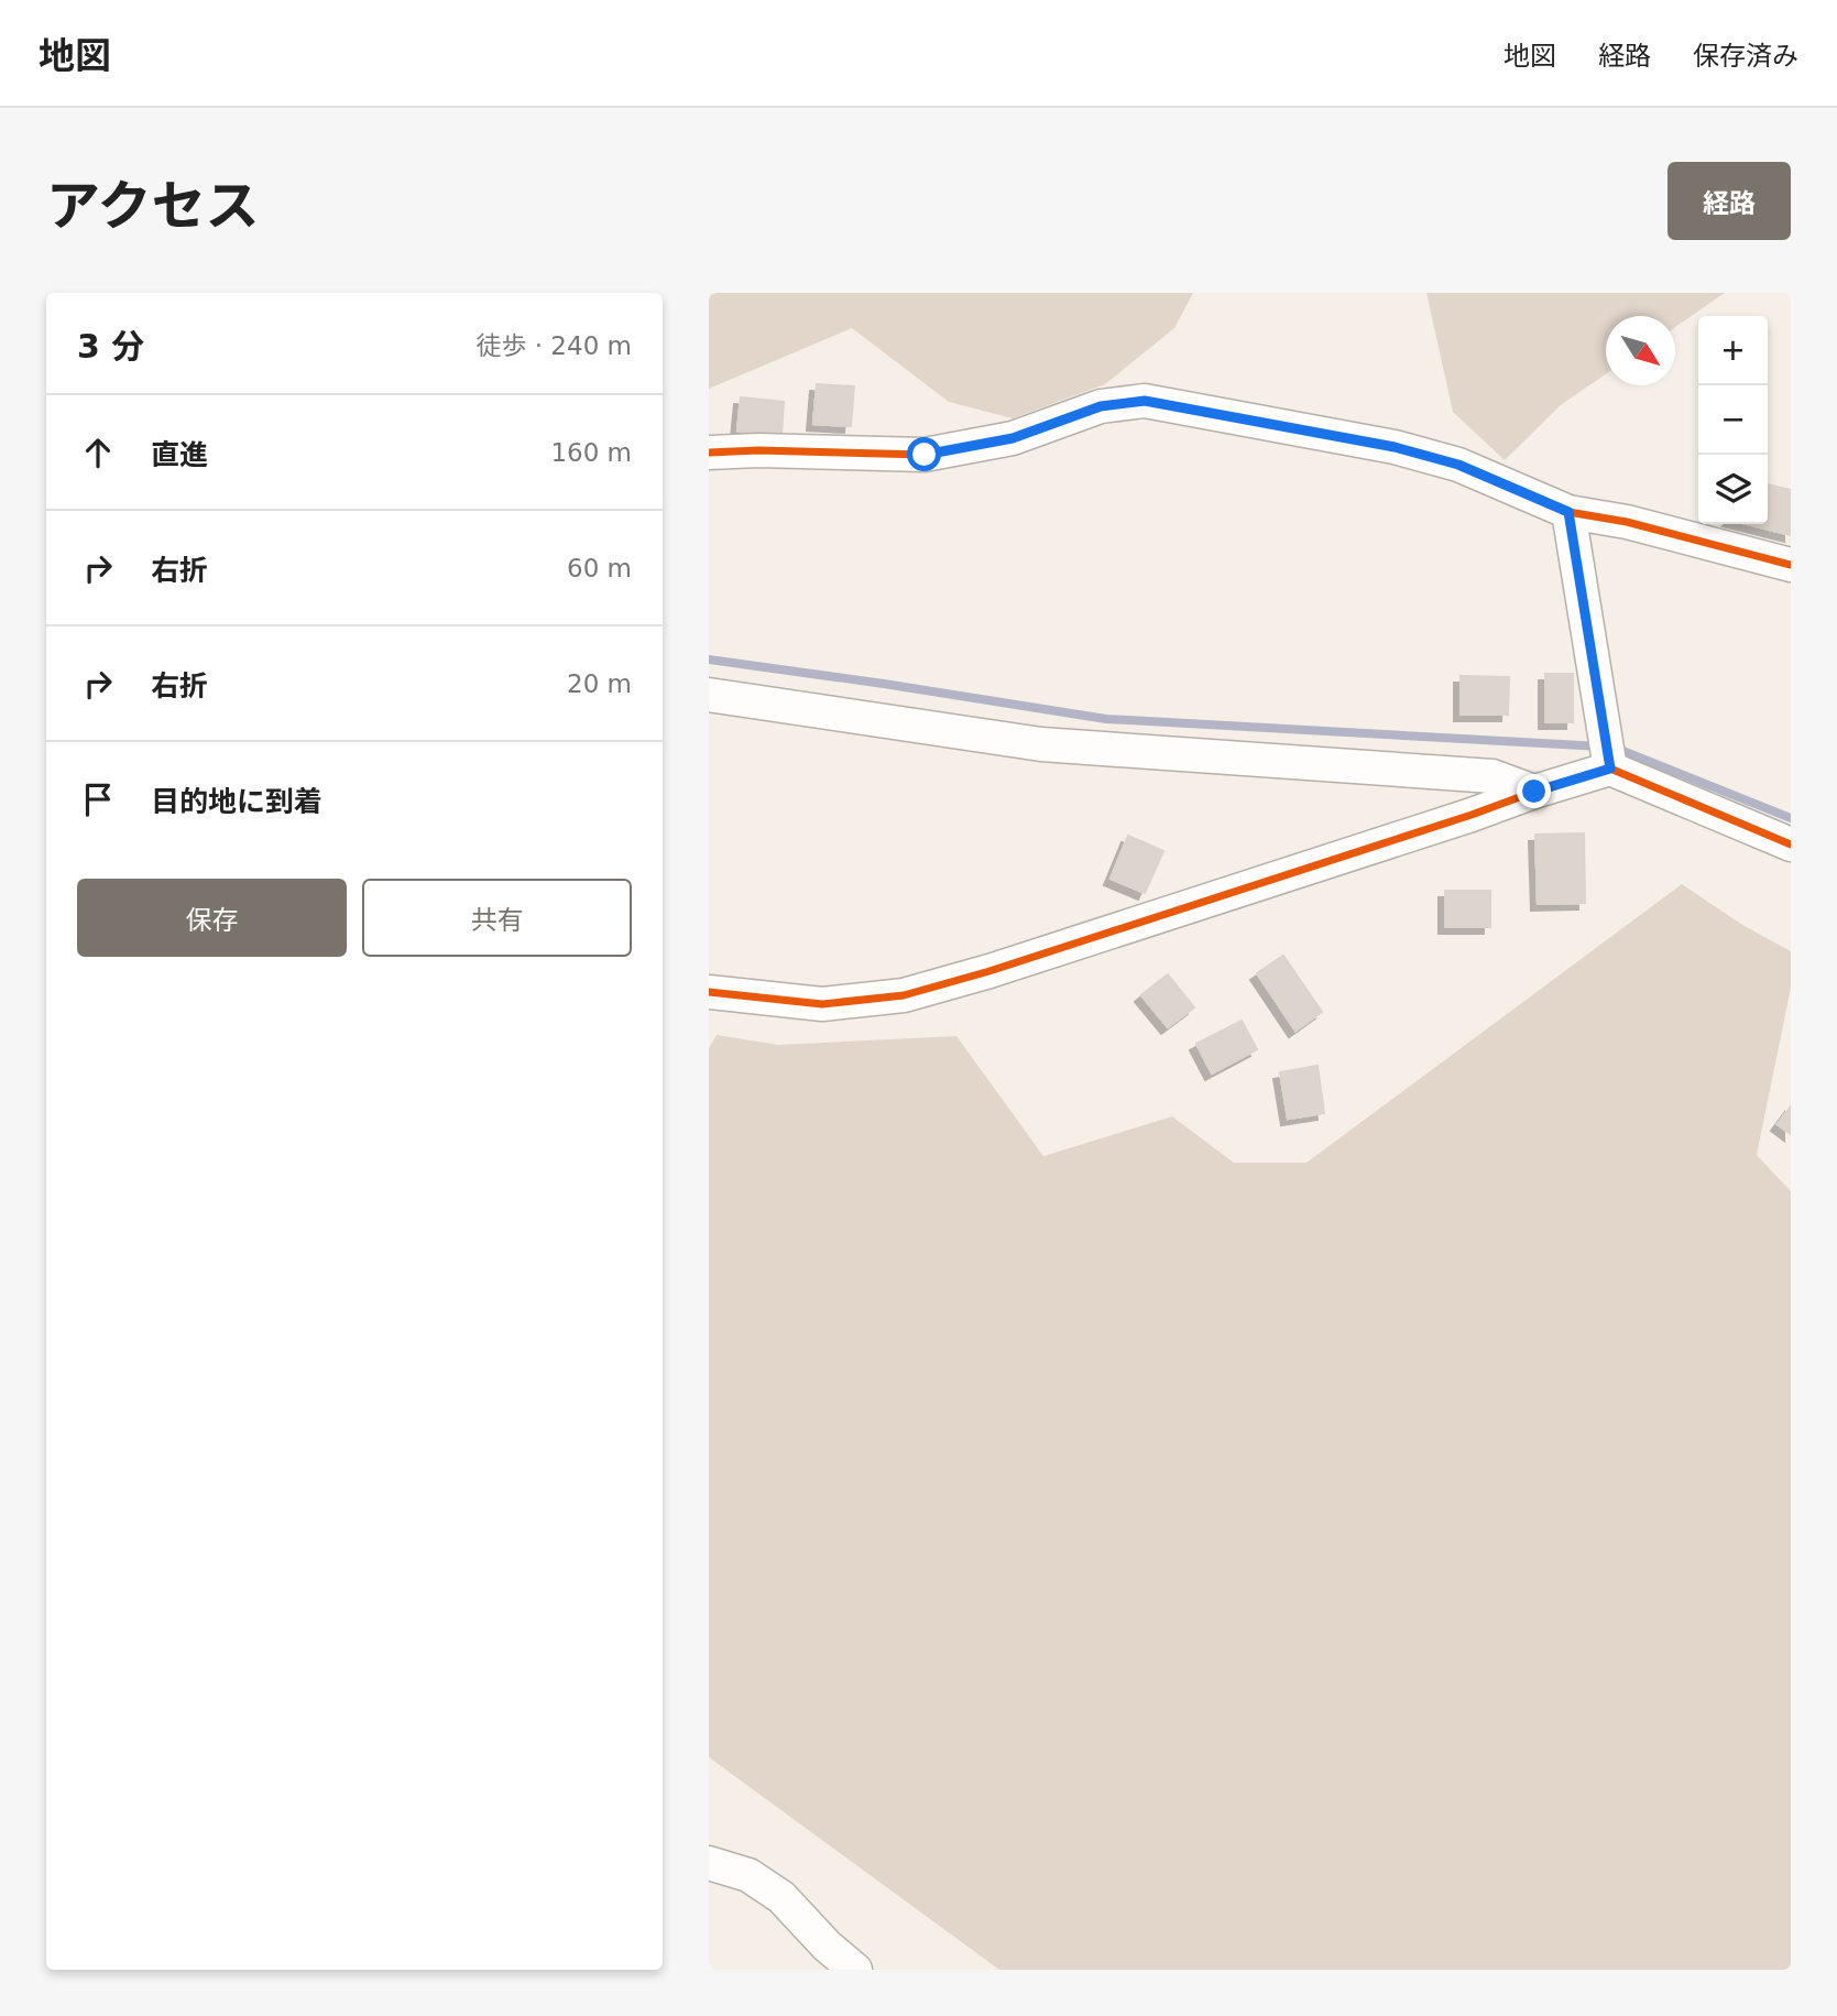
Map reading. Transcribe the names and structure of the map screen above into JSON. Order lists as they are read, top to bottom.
{
  "north": "bottom right",
  "page": {
    "header": "地図",
    "nav": ["地図", "経路", "保存済み"],
    "title": "アクセス",
    "buttons": [
      "経路",
      ["保存", "共有"]
    ],
    "heading": ["3 分", "徒歩 · 240 m"],
    "map_buttons": ["+", "−"],
    "list": [
      ["直進", "160 m"],
      ["右折", "60 m"],
      ["右折", "20 m"],
      "目的地に到着"
    ]
  }
}
